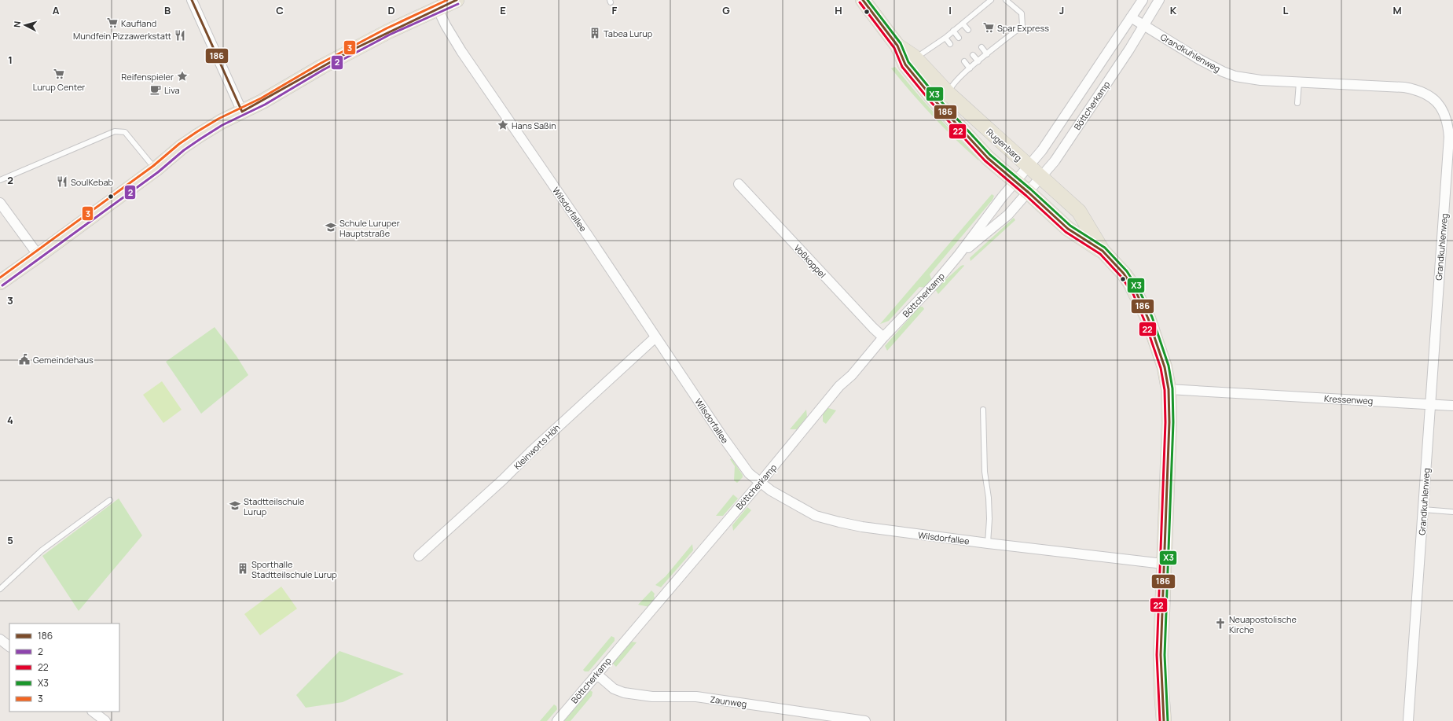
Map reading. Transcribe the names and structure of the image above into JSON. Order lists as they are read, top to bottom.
{
  "streets": {
    "main road": ["Rugenbarg"],
    "street": [
      "Grandkuhlenweg",
      "Böttcherkamp",
      "Wilsdorfallee",
      "Voßkoppel",
      "Kressenweg",
      "Kleinworts Höh",
      "Zaunweg"
    ]
  },
  "crossings": [
    ["Grandkuhlenweg", "Böttcherkamp"],
    ["Grandkuhlenweg", "Kressenweg"],
    ["Böttcherkamp", "Rugenbarg"],
    ["Böttcherkamp", "Wilsdorfallee"],
    ["Böttcherkamp", "Voßkoppel"],
    ["Böttcherkamp", "Zaunweg"],
    ["Rugenbarg", "Wilsdorfallee"],
    ["Rugenbarg", "Kressenweg"],
    ["Wilsdorfallee", "Kleinworts Höh"]
  ],
  "places": {
    "supermarket": ["Kaufland", "Spar Express", "Lurup Center"],
    "building": ["Tabea Lurup", "Sporthalle Stadtteilschule Lurup"],
    "restaurant": ["Mundfein Pizzawerkstatt", "SoulKebab"],
    "place": ["Reifenspieler", "Hans Saßin"],
    "cafe": ["Liva"],
    "school or university": ["Schule Luruper Hauptstraße", "Stadtteilschule Lurup"],
    "public building": ["Gemeindehaus"],
    "church": ["Neuapostolische Kirche"]
  },
  "lines": [
    "transit line 186",
    "transit line X3",
    "transit line 3",
    "transit line 22",
    "transit line 2"
  ],
  "legend": [
    "186",
    "2",
    "22",
    "X3",
    "3"
  ],
  "north": "left",
  "grid": {
    "columns": [
      "A",
      "B",
      "C",
      "D",
      "E",
      "F",
      "G",
      "H",
      "I",
      "J",
      "K",
      "L",
      "M"
    ],
    "rows": [
      "1",
      "2",
      "3",
      "4",
      "5"
    ]
  }
}
